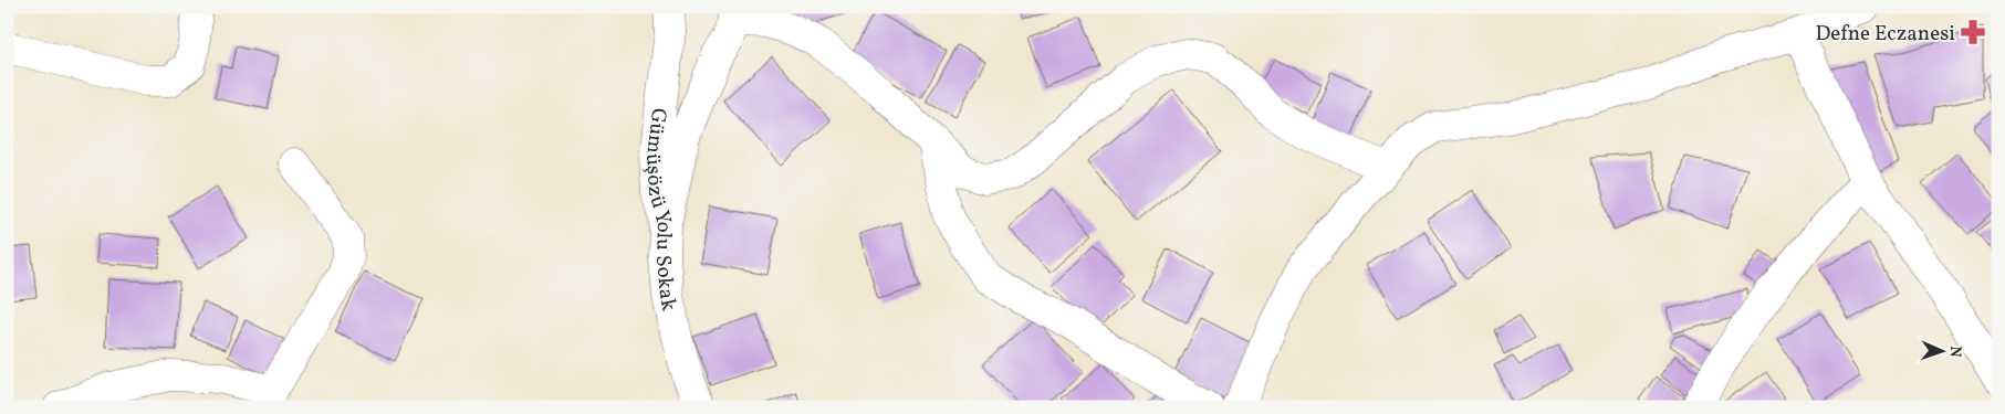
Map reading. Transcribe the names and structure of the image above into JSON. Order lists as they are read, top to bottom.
{
  "streets": {
    "street": ["Gümüşözü Yolu Sokak"]
  },
  "places": {
    "pharmacy": ["Defne Eczanesi"]
  },
  "north": "right"
}
